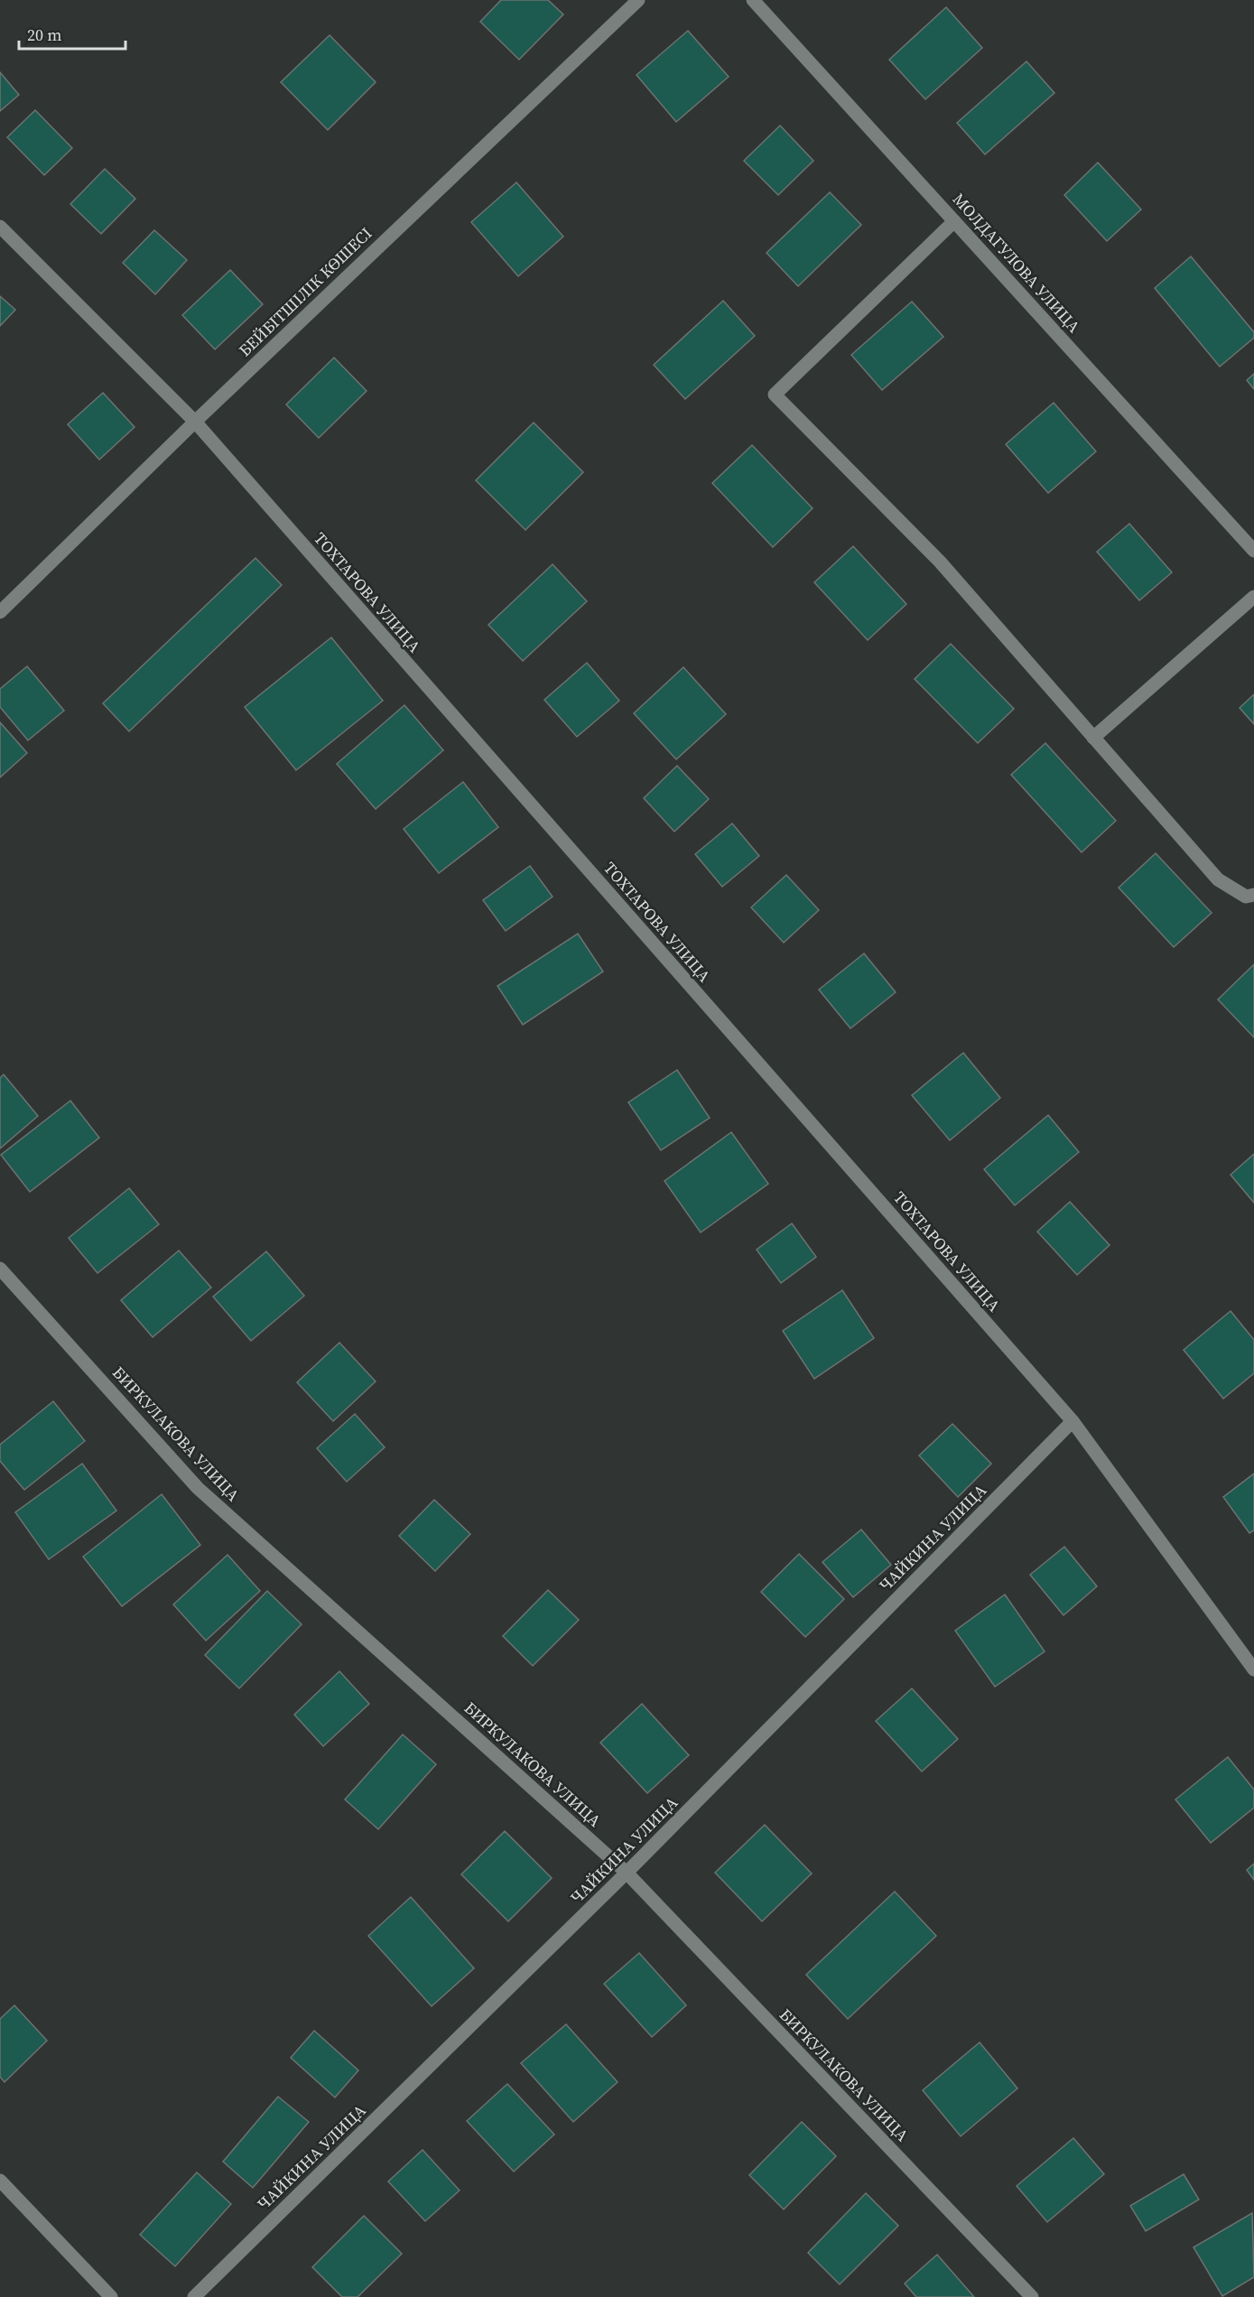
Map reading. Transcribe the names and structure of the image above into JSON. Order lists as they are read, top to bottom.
{
  "streets": {
    "street": [
      "МОЛДАГУЛОВА УЛИЦА",
      "БЕЙБІТШІЛІК КӨШЕСІ",
      "ТОХТАРОВА УЛИЦА",
      "БИРКУЛАКОВА УЛИЦА",
      "ЧАЙКИНА УЛИЦА"
    ]
  },
  "crossings": [
    ["БЕЙБІТШІЛІК КӨШЕСІ", "ТОХТАРОВА УЛИЦА"],
    ["ТОХТАРОВА УЛИЦА", "ЧАЙКИНА УЛИЦА"],
    ["БИРКУЛАКОВА УЛИЦА", "ЧАЙКИНА УЛИЦА"]
  ],
  "scale_bar": "20 m"
}
